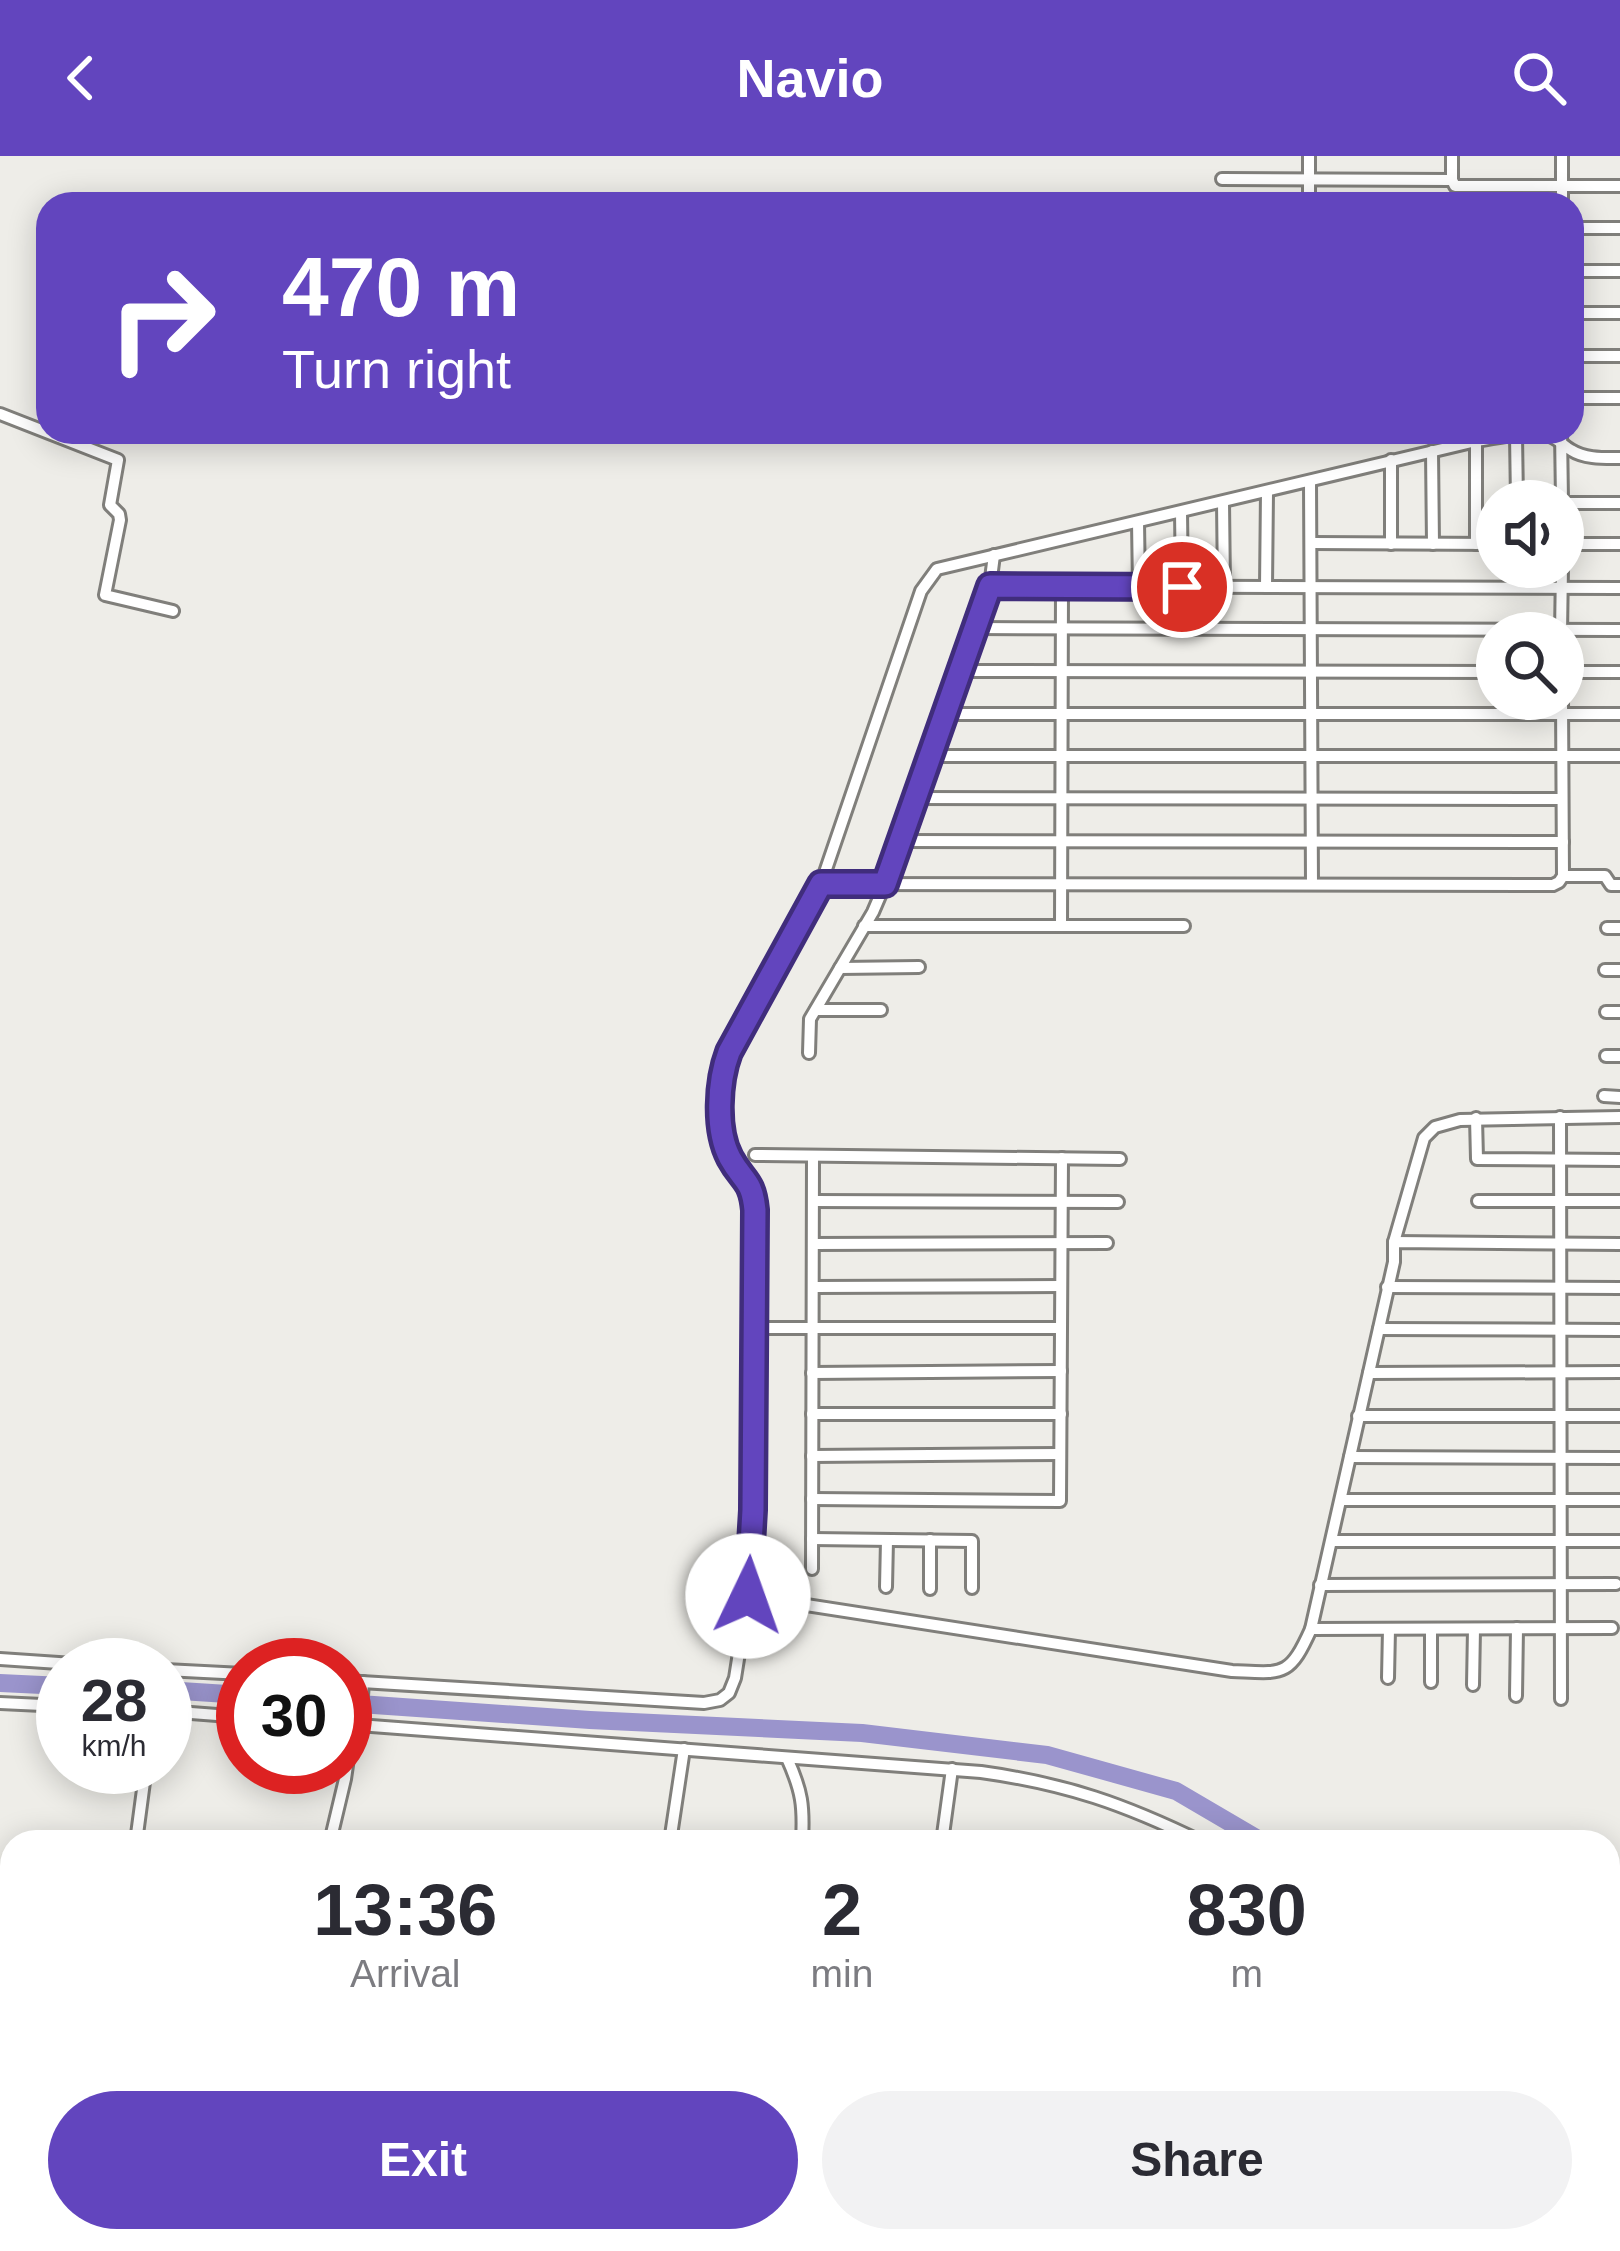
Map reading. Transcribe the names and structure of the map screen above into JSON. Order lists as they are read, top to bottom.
{
  "page": {
    "header": "Navio",
    "turn": ["470 m", "Turn right"],
    "speed": "28 km/h",
    "limit": "30",
    "eta": [
      "13:36",
      "Arrival",
      "2",
      "min",
      "830",
      "m"
    ],
    "buttons": ["Exit", "Share"]
  }
}
